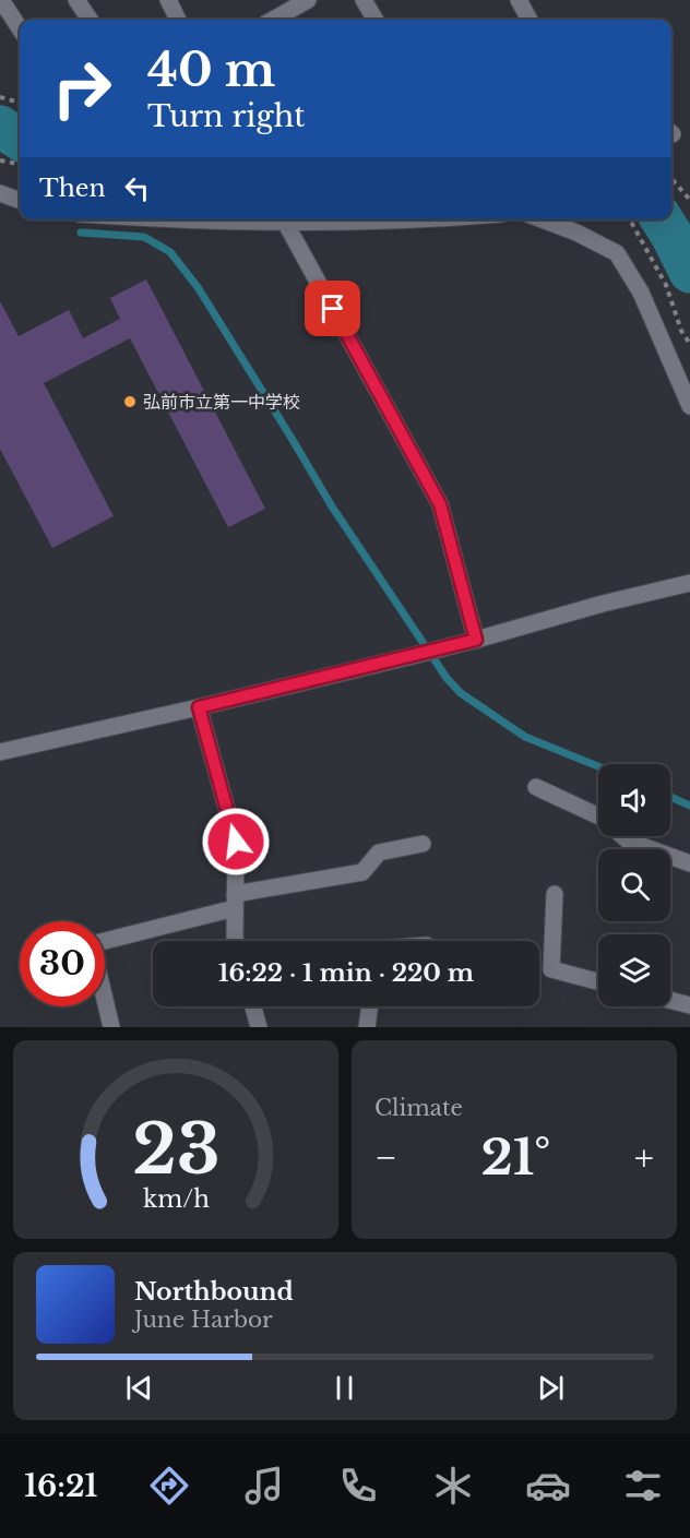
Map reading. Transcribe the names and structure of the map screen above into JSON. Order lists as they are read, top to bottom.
{
  "places": ["弘前市立第一中学校"],
  "page": {
    "turn": ["40 m", "Turn right"],
    "then": "Then",
    "limit": "30",
    "trip": "16:22 · 1 min · 220 m",
    "tile": "Climate",
    "heat": ["−", "21°", "+"],
    "song": ["Northbound", "June Harbor"],
    "tabs": "16:21",
    "gauge": ["23", "km/h"]
  }
}
